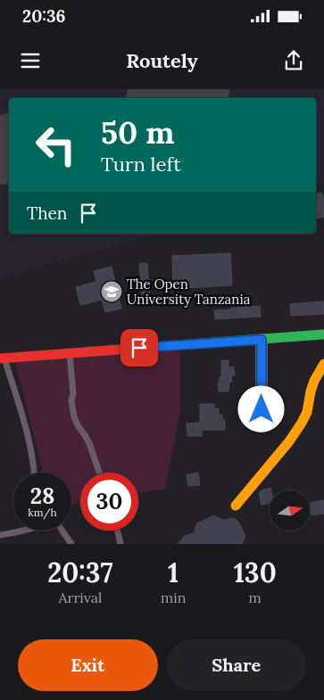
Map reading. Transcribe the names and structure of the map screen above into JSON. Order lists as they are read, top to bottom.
{
  "places": {
    "school or university": ["The Open University Tanzania"]
  },
  "north": "right",
  "page": {
    "status": "20:36",
    "header": "Routely",
    "turn": ["50 m", "Turn left"],
    "then": "Then",
    "speed": "28 km/h",
    "limit": "30",
    "eta": [
      "20:37",
      "Arrival",
      "1",
      "min",
      "130",
      "m"
    ],
    "buttons": ["Exit", "Share"]
  }
}
